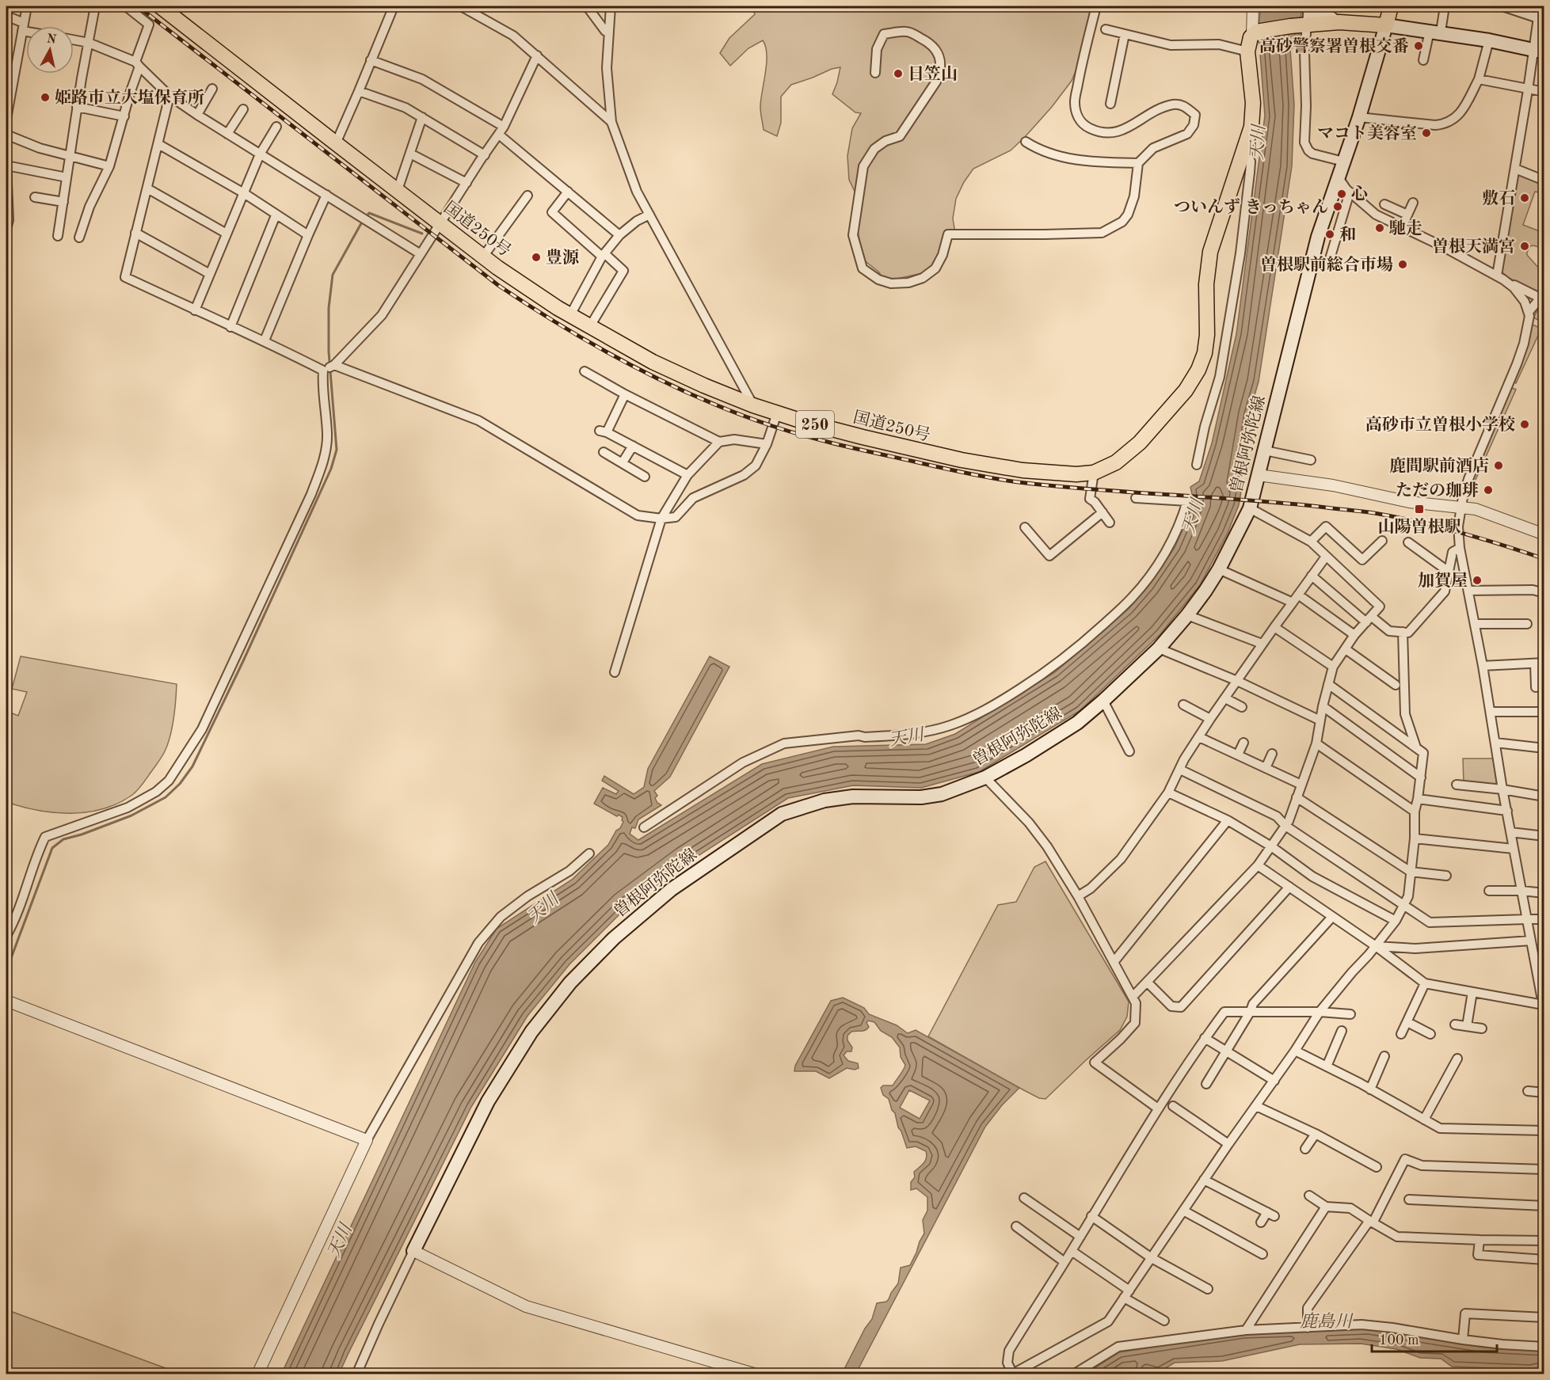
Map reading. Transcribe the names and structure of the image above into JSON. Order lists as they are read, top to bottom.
{
  "streets": {
    "highway": ["国道250号", "250"],
    "main road": ["曽根阿弥陀線"]
  },
  "water": ["天川", "鹿島川"],
  "places": {
    "other": [
      "高砂警察署曽根交番",
      "日笠山",
      "姫路市立大塩保育所",
      "マコト美容室",
      "心",
      "敷石",
      "ついんず きっちゃん",
      "馳走",
      "和",
      "曽根天満宮",
      "豊源",
      "曽根駅前総合市場",
      "高砂市立曽根小学校",
      "鹿間駅前酒店",
      "ただの珈琲",
      "加賀屋"
    ],
    "transit": ["山陽曽根駅"]
  },
  "scale_bar": "100 m",
  "north": "top"
}
